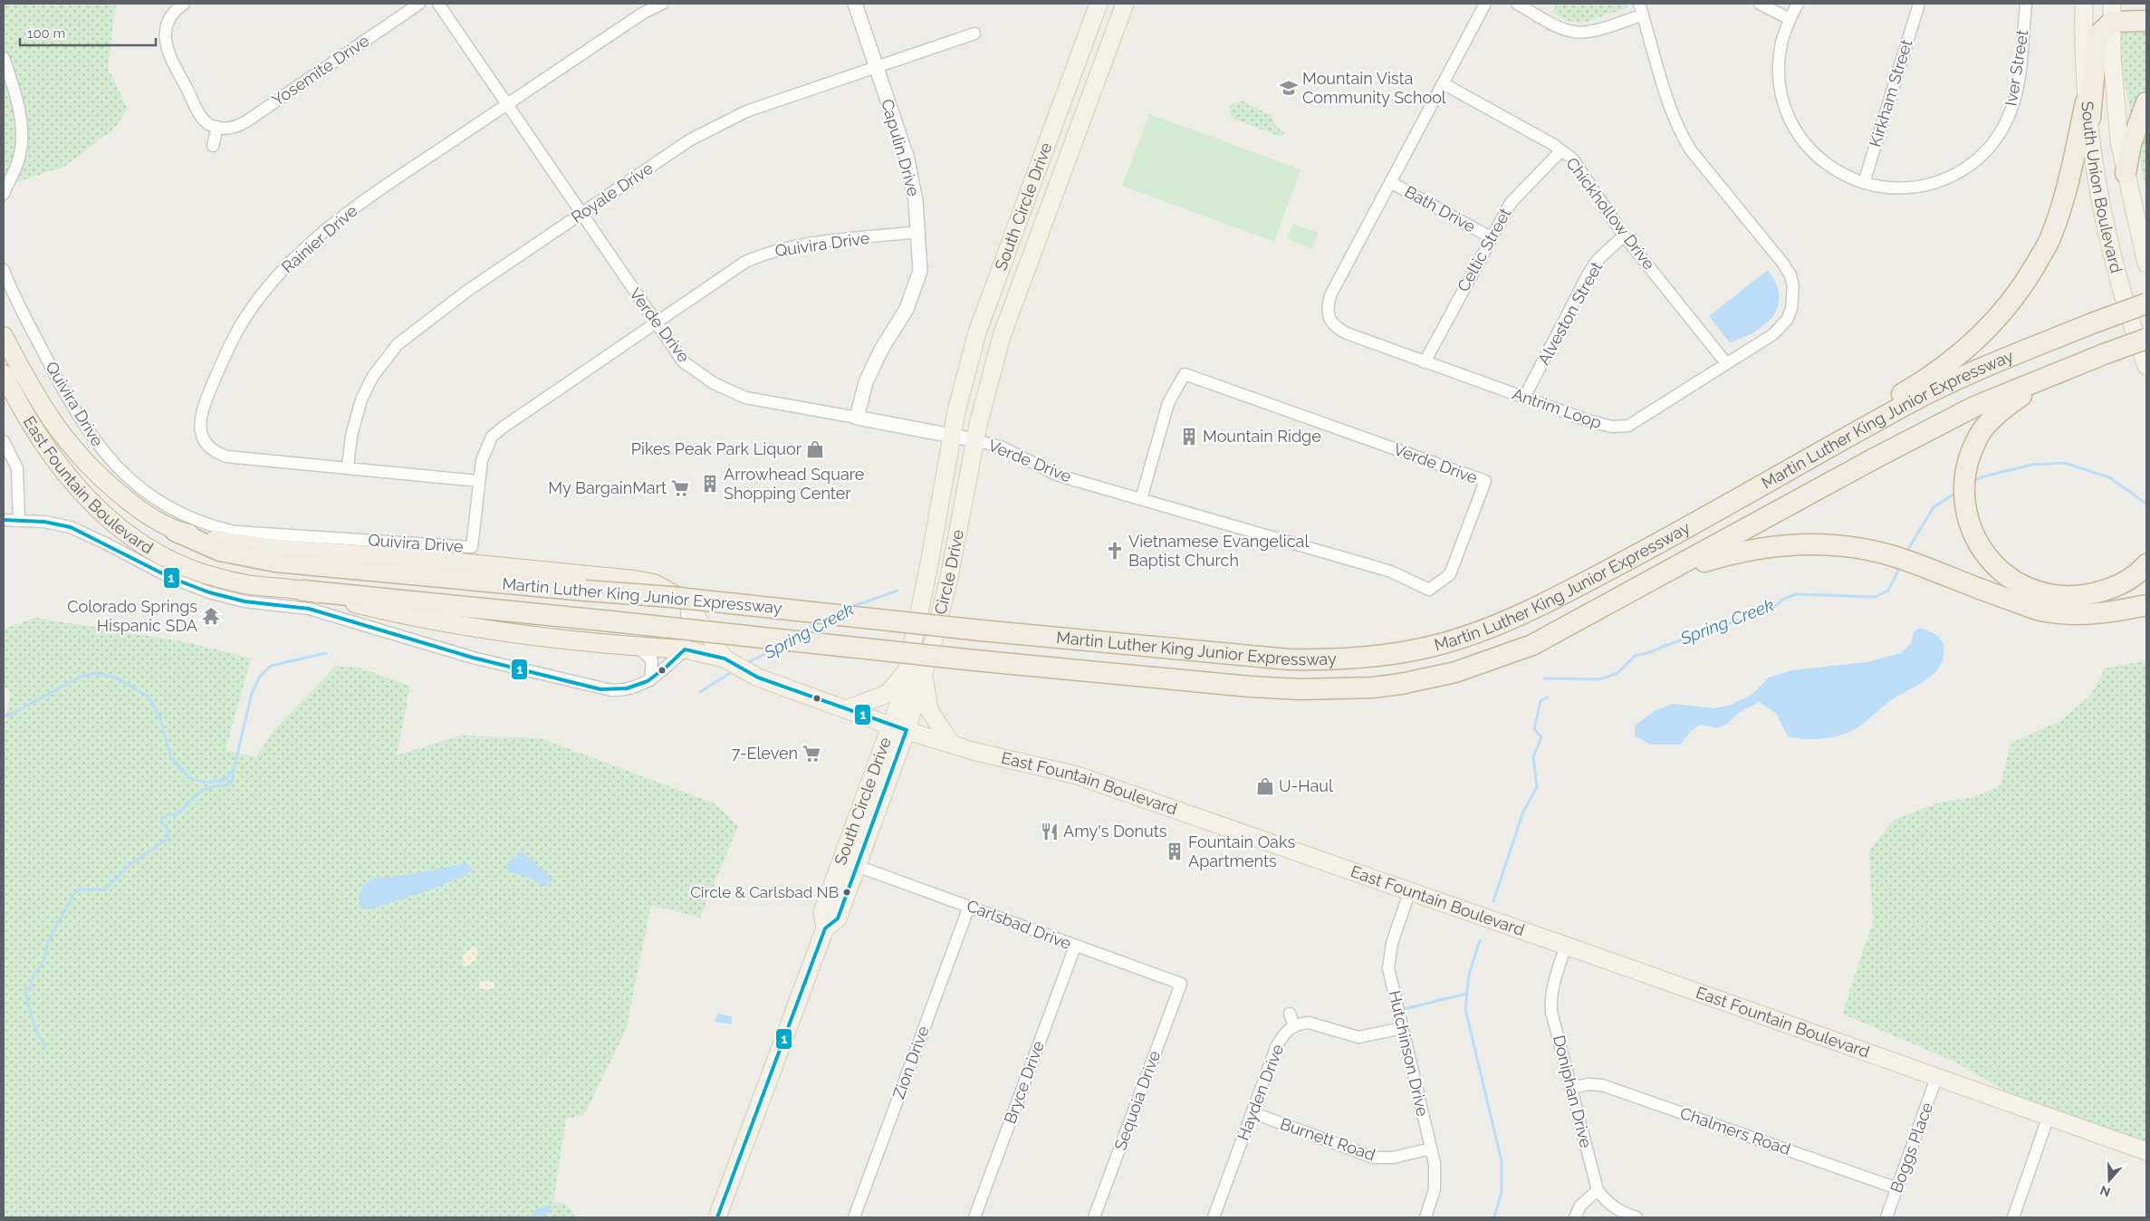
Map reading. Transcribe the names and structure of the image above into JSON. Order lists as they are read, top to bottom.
{
  "streets": {
    "highway": ["Martin Luther King Junior Expressway", "East Fountain Boulevard"],
    "main road": ["South Union Boulevard", "South Circle Drive", "Circle Drive"],
    "street": [
      "Iver Street",
      "Yosemite Drive",
      "Kirkham Street",
      "Capulin Drive",
      "Royale Drive",
      "Bath Drive",
      "Chickhollow Drive",
      "Rainier Drive",
      "Quivira Drive",
      "Celtic Street",
      "Alveston Street",
      "Verde Drive",
      "Antrim Loop",
      "Carlsbad Drive",
      "Hutchinson Drive",
      "Zion Drive",
      "Bryce Drive",
      "Doniphan Drive",
      "Hayden Drive",
      "Sequoia Drive",
      "Chalmers Road",
      "Burnett Road",
      "Boggs Place"
    ]
  },
  "crossings": [
    ["Iver Street", "Kirkham Street"],
    ["Capulin Drive", "Royale Drive"],
    ["Capulin Drive", "Quivira Drive"],
    ["Capulin Drive", "Verde Drive"],
    ["Royale Drive", "Rainier Drive"],
    ["Royale Drive", "Verde Drive"],
    ["South Circle Drive", "East Fountain Boulevard"],
    ["South Circle Drive", "Circle Drive"],
    ["South Circle Drive", "Carlsbad Drive"],
    ["Bath Drive", "Celtic Street"],
    ["Bath Drive", "Antrim Loop"],
    ["Chickhollow Drive", "Celtic Street"],
    ["Chickhollow Drive", "Alveston Street"],
    ["Chickhollow Drive", "Antrim Loop"],
    ["Rainier Drive", "Quivira Drive"],
    ["Rainier Drive", "Verde Drive"],
    ["Quivira Drive", "Verde Drive"],
    ["Celtic Street", "Antrim Loop"],
    ["Alveston Street", "Antrim Loop"],
    ["Verde Drive", "Circle Drive"],
    ["Martin Luther King Junior Expressway", "East Fountain Boulevard"],
    ["East Fountain Boulevard", "Circle Drive"],
    ["East Fountain Boulevard", "Hutchinson Drive"],
    ["East Fountain Boulevard", "Doniphan Drive"],
    ["East Fountain Boulevard", "Boggs Place"],
    ["Carlsbad Drive", "Zion Drive"],
    ["Carlsbad Drive", "Bryce Drive"],
    ["Carlsbad Drive", "Sequoia Drive"],
    ["Hutchinson Drive", "Hayden Drive"],
    ["Hutchinson Drive", "Burnett Road"],
    ["Doniphan Drive", "Chalmers Road"],
    ["Hayden Drive", "Burnett Road"],
    ["Chalmers Road", "Boggs Place"]
  ],
  "water": ["Spring Creek"],
  "places": {
    "school or university": ["Mountain Vista Community School"],
    "building": ["Mountain Ridge", "Arrowhead Square Shopping Center", "Fountain Oaks Apartments"],
    "shop": ["Pikes Peak Park Liquor", "U-Haul"],
    "supermarket": ["My BargainMart", "7-Eleven"],
    "church": ["Vietnamese Evangelical Baptist Church"],
    "temple": ["Colorado Springs Hispanic SDA"],
    "restaurant": ["Amy's Donuts"],
    "other": ["Circle & Carlsbad NB"]
  },
  "lines": ["transit line 1"],
  "scale_bar": "100 m",
  "north": "bottom"
}
